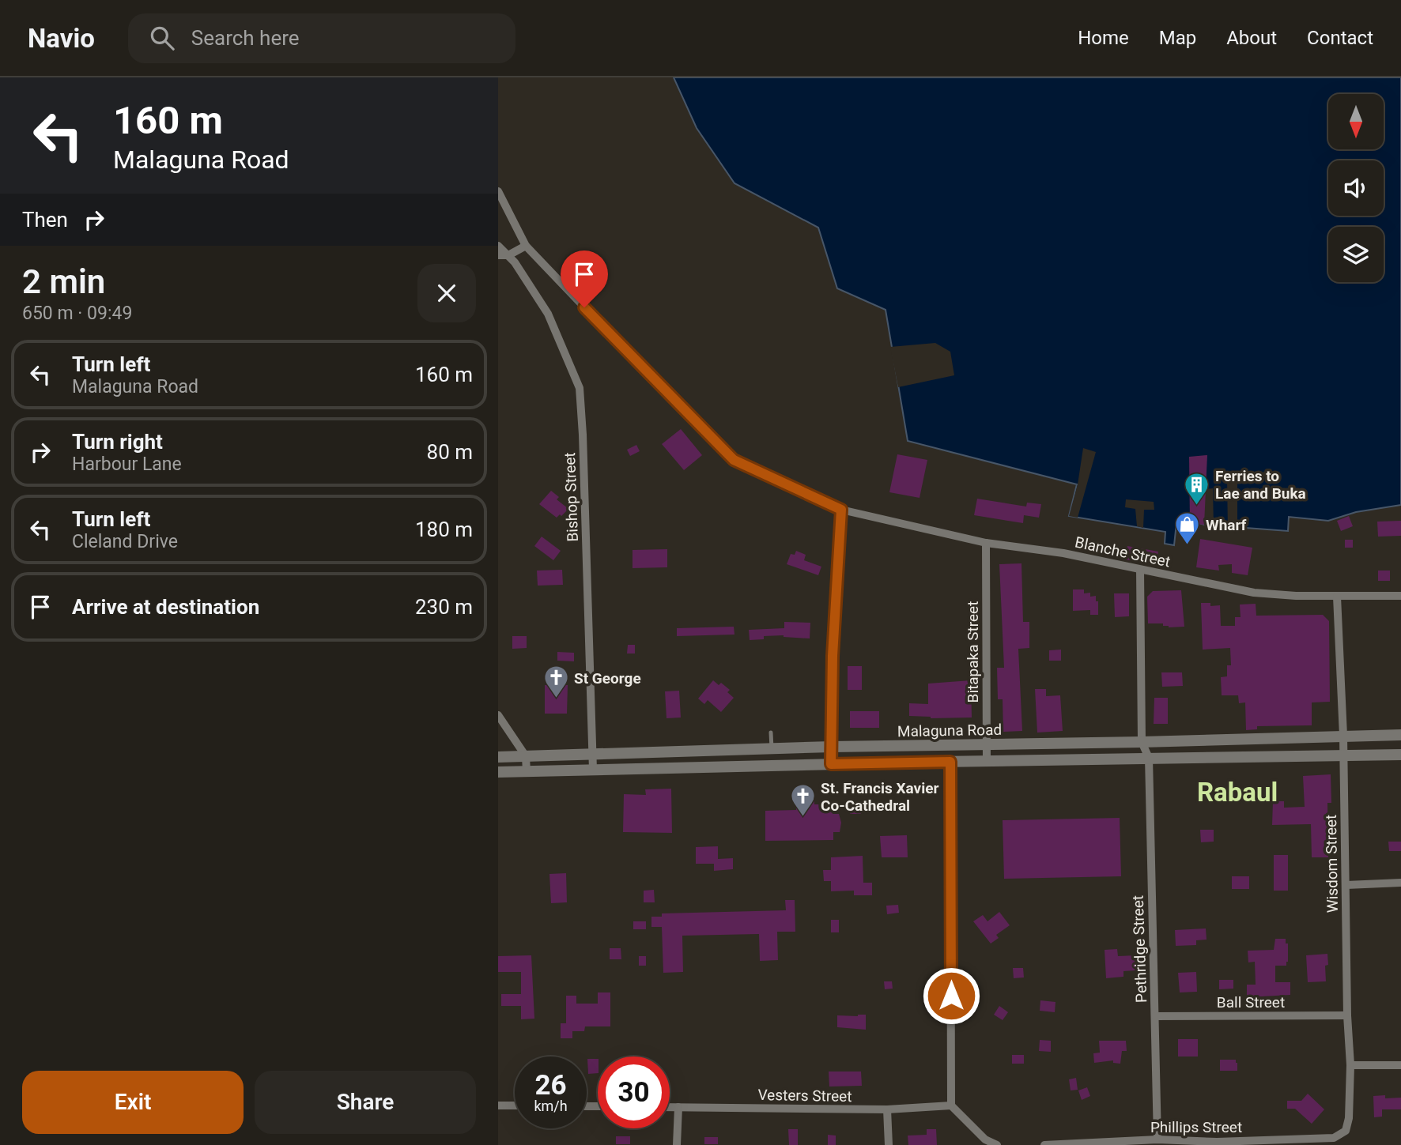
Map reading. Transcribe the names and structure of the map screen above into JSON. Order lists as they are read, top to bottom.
{
  "streets": {
    "street": [
      "Bishop Street",
      "Blanche Street",
      "Bitapaka Street",
      "Malaguna Road",
      "Wisdom Street",
      "Pethridge Street",
      "Ball Street",
      "Vesters Street",
      "Phillips Street"
    ]
  },
  "crossings": [
    ["Bishop Street", "Malaguna Road"],
    ["Blanche Street", "Bitapaka Street"],
    ["Blanche Street", "Wisdom Street"],
    ["Bitapaka Street", "Malaguna Road"],
    ["Malaguna Road", "Wisdom Street"],
    ["Malaguna Road", "Pethridge Street"],
    ["Wisdom Street", "Ball Street"],
    ["Wisdom Street", "Phillips Street"],
    ["Pethridge Street", "Ball Street"],
    ["Pethridge Street", "Phillips Street"]
  ],
  "districts": ["Rabaul"],
  "places": {
    "building": ["Ferries to Lae and Buka"],
    "shop": ["Wharf"],
    "church": ["St George", "St. Francis Xavier Co-Cathedral"]
  },
  "north": "bottom",
  "page": {
    "header": "Navio",
    "search": "Search here",
    "nav": [
      "Home",
      "Map",
      "About",
      "Contact"
    ],
    "turn": ["160 m", "Malaguna Road"],
    "then": "Then",
    "heading": ["2 min", "650 m · 09:49"],
    "list": [
      {
        "name": "Turn left",
        "note": "Malaguna Road",
        "value": "160 m"
      },
      {
        "name": "Turn right",
        "note": "Harbour Lane",
        "value": "80 m"
      },
      {
        "name": "Turn left",
        "note": "Cleland Drive",
        "value": "180 m"
      },
      {
        "name": "Arrive at destination",
        "value": "230 m"
      }
    ],
    "speed": "26 km/h",
    "limit": "30",
    "buttons": ["Exit", "Share"]
  }
}
